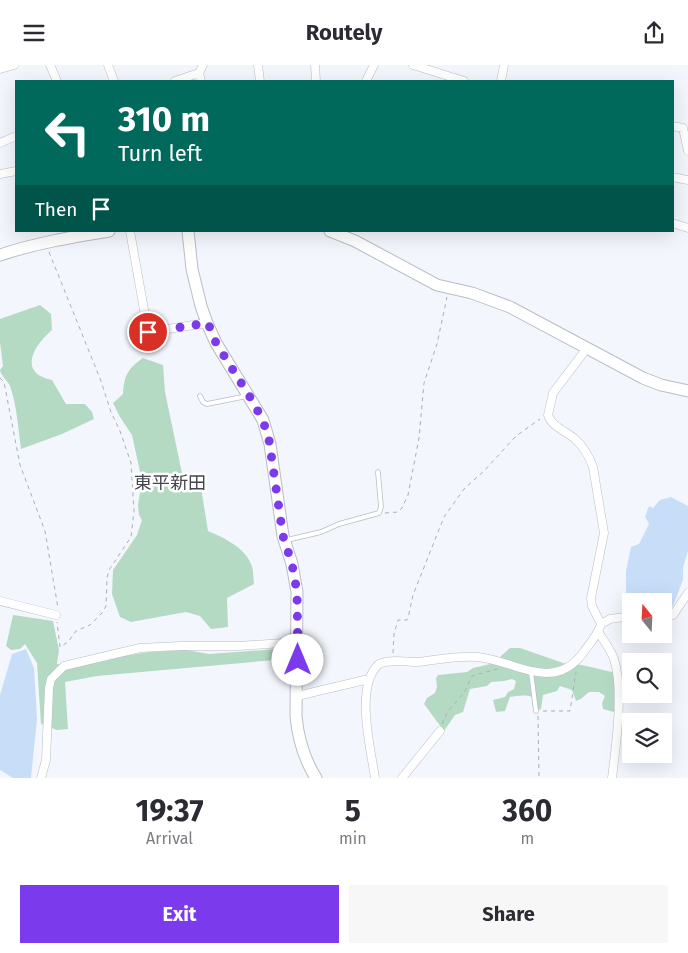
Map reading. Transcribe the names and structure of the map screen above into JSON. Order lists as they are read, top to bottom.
{
  "districts": ["東平新田"],
  "north": "top",
  "page": {
    "header": "Routely",
    "turn": ["310 m", "Turn left"],
    "then": "Then",
    "eta": [
      "19:37",
      "Arrival",
      "5",
      "min",
      "360",
      "m"
    ],
    "buttons": ["Exit", "Share"]
  }
}
